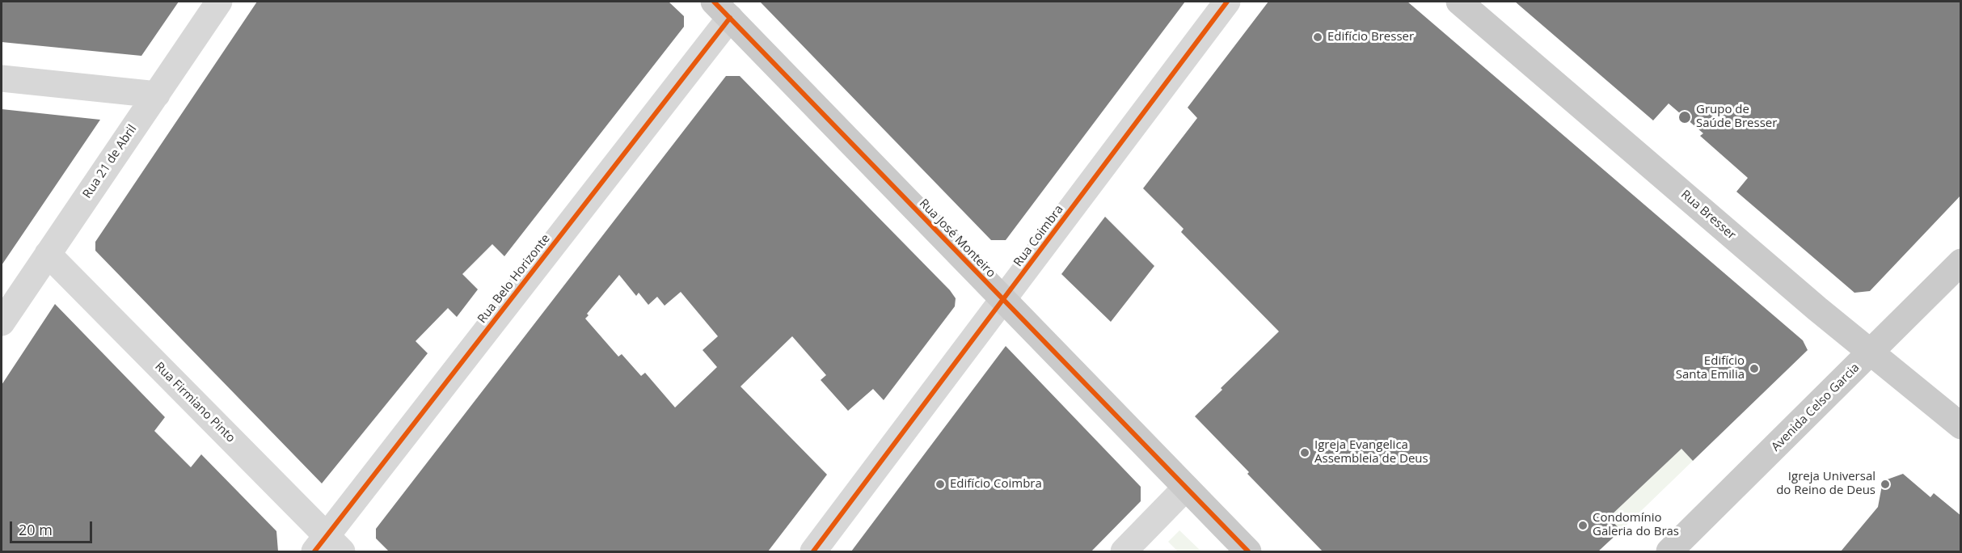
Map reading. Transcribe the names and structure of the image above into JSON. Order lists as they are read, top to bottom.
{
  "streets": {
    "main road": ["Rua Bresser", "Rua José Monteiro", "Avenida Celso Garcia"],
    "street": [
      "Rua 21 de Abril",
      "Rua Coimbra",
      "Rua Belo Horizonte",
      "Rua Firmiano Pinto"
    ]
  },
  "crossings": [
    ["Rua 21 de Abril", "Rua Firmiano Pinto"],
    ["Rua Bresser", "Avenida Celso Garcia"],
    ["Rua Coimbra", "Rua José Monteiro"],
    ["Rua José Monteiro", "Rua Belo Horizonte"],
    ["Rua Belo Horizonte", "Rua Firmiano Pinto"]
  ],
  "places": [
    "Edifício Bresser",
    "Grupo de Saúde Bresser",
    "Edifício Santa Emilia",
    "Igreja Evangelica Assembleia de Deus",
    "Edifício Coimbra",
    "Igreja Universal do Reino de Deus",
    "Condomínio Galeria do Bras"
  ],
  "scale_bar": "20 m"
}
